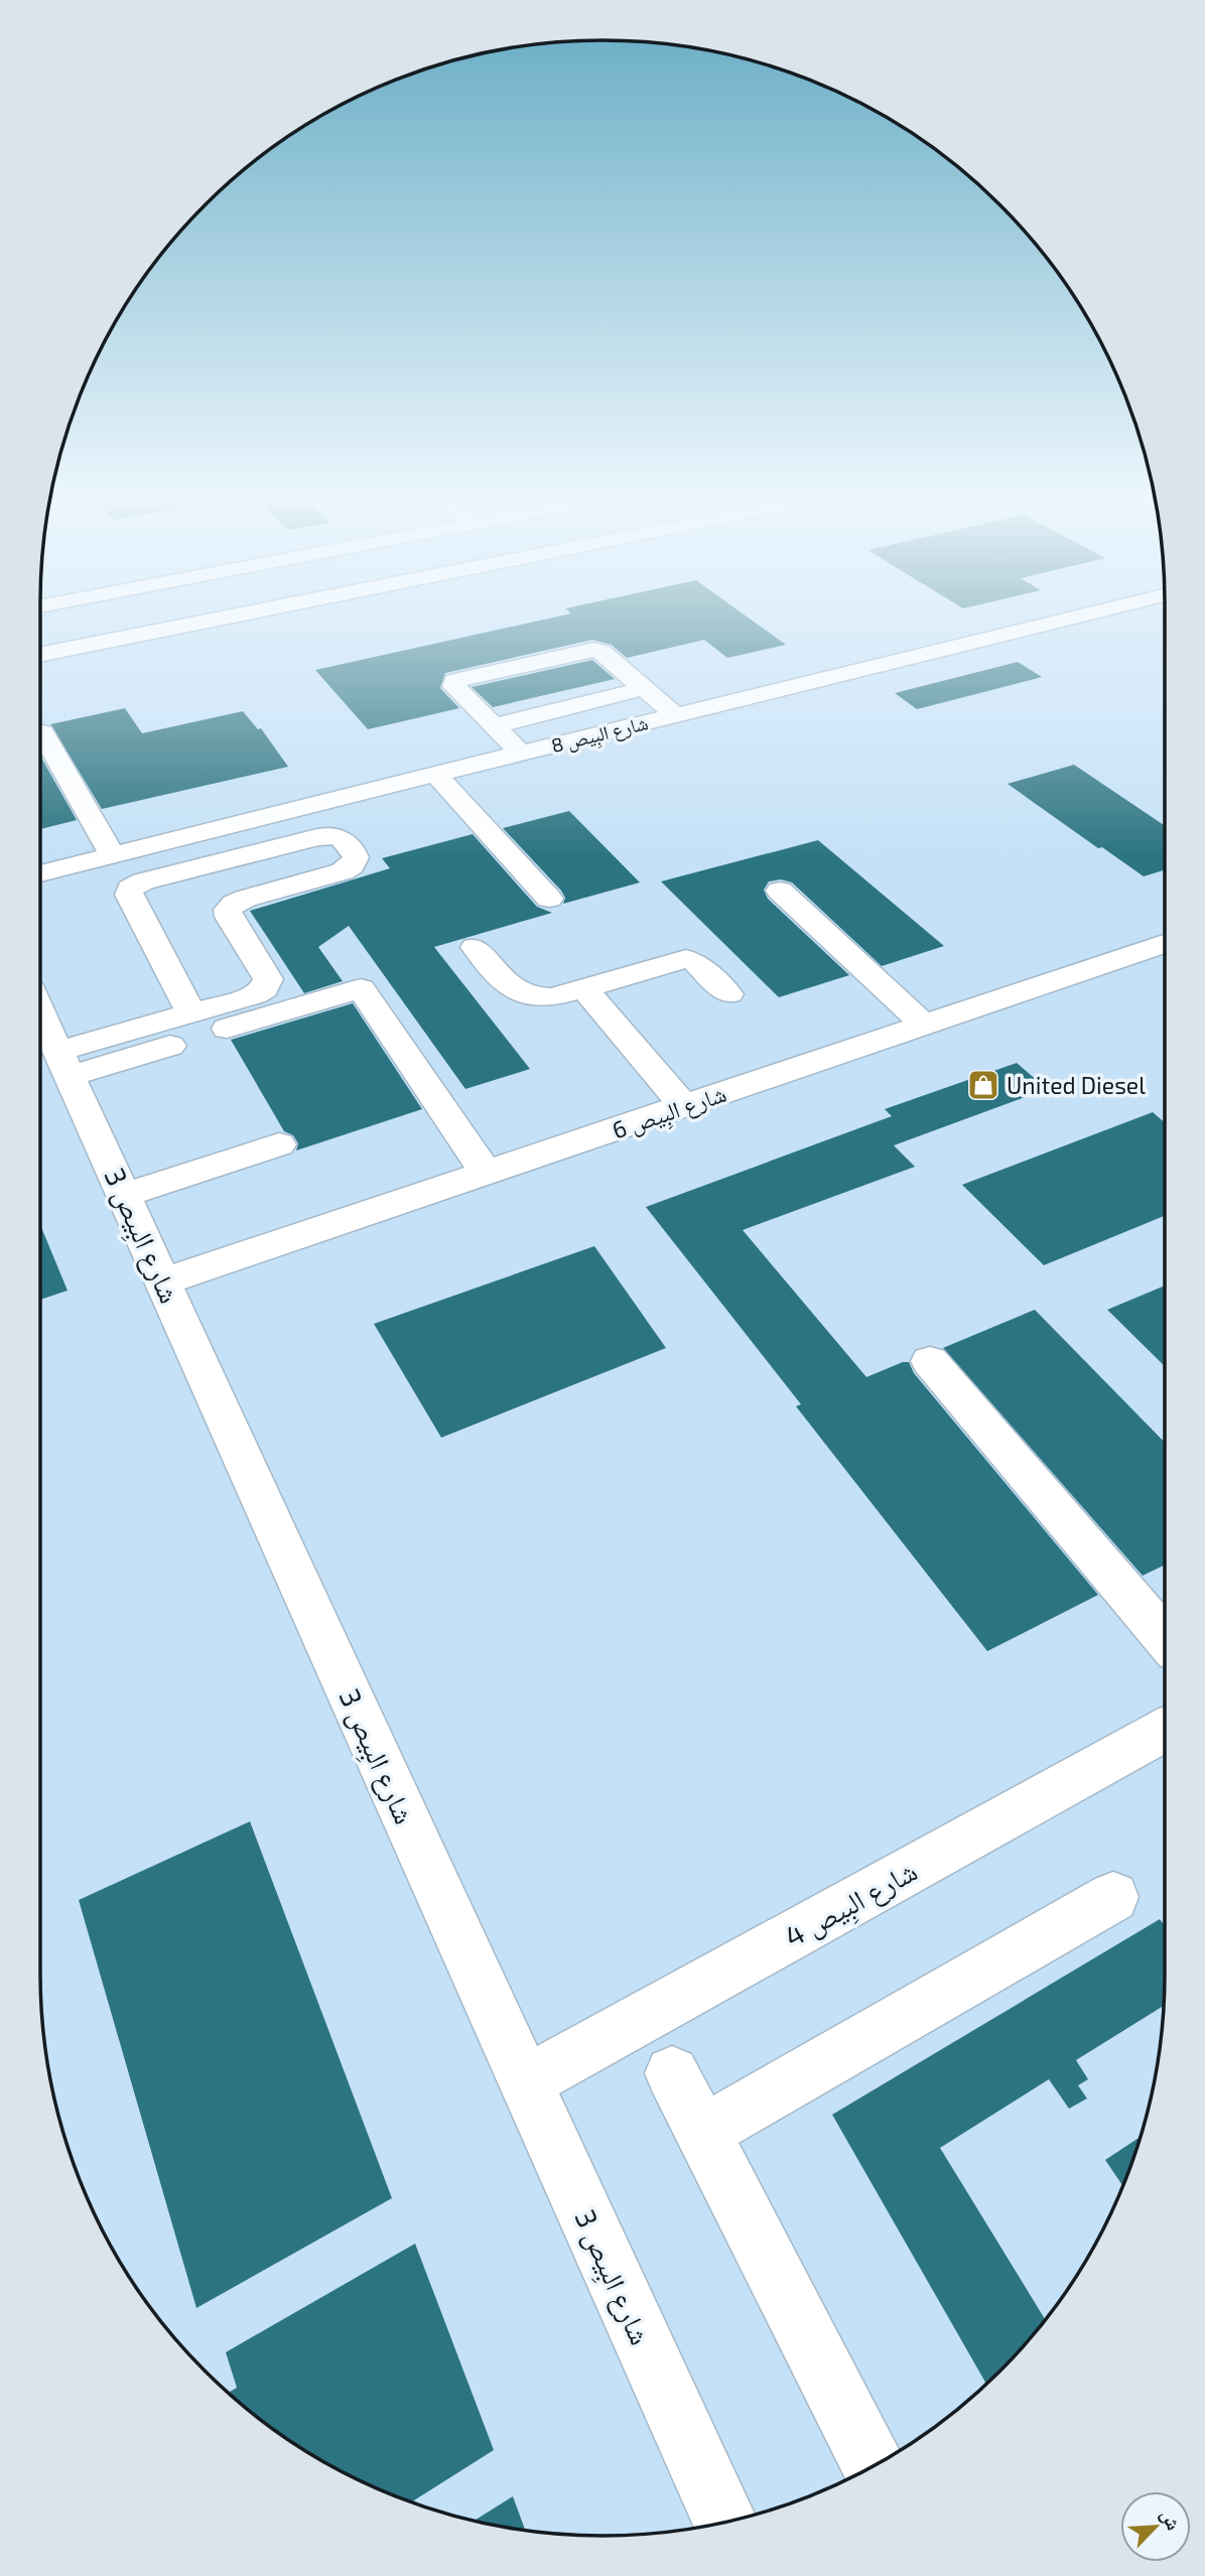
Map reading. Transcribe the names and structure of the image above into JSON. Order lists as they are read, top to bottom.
{
  "streets": {
    "street": [
      "شارع البِيص 8",
      "شارع البِيص 6",
      "شارع البِيص 3",
      "شارع البِيص 4"
    ]
  },
  "crossings": [
    ["شارع البِيص 6", "شارع البِيص 3"],
    ["شارع البِيص 3", "شارع البِيص 4"]
  ],
  "places": {
    "shop": ["United Diesel"]
  },
  "north": "top right"
}
